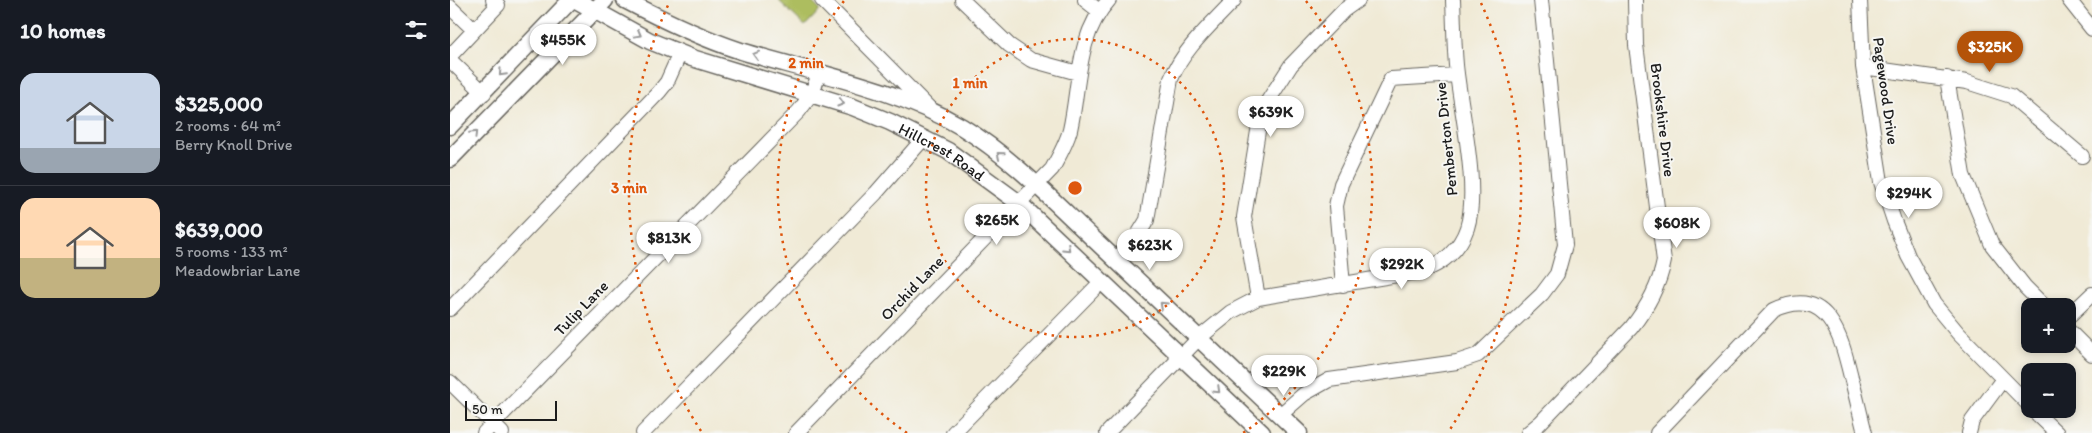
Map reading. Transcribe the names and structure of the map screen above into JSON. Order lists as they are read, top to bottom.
{
  "streets": {
    "main road": ["Hillcrest Road"],
    "street": [
      "Pagewood Drive",
      "Brookshire Drive",
      "Pemberton Drive",
      "Orchid Lane",
      "Tulip Lane"
    ]
  },
  "crossings": [
    ["Pemberton Drive", "Hillcrest Road"],
    ["Hillcrest Road", "Orchid Lane"],
    ["Hillcrest Road", "Tulip Lane"]
  ],
  "scale_bar": "50 m",
  "page": {
    "heading": "10 homes",
    "price": [
      "$455K",
      "$325K",
      "$639K",
      "$294K",
      "$265K",
      "$608K",
      "$813K",
      "$623K",
      "$292K",
      "$229K"
    ],
    "list": [
      {
        "name": "$325,000",
        "note": "2 rooms · 64 m² · Berry Knoll Drive"
      },
      {
        "name": "$639,000",
        "note": "5 rooms · 133 m² · Meadowbriar Lane"
      }
    ],
    "map_buttons": ["+", "−"],
    "scale": "50 m"
  },
  "rings": ["2 min", "1 min", "3 min"]
}
